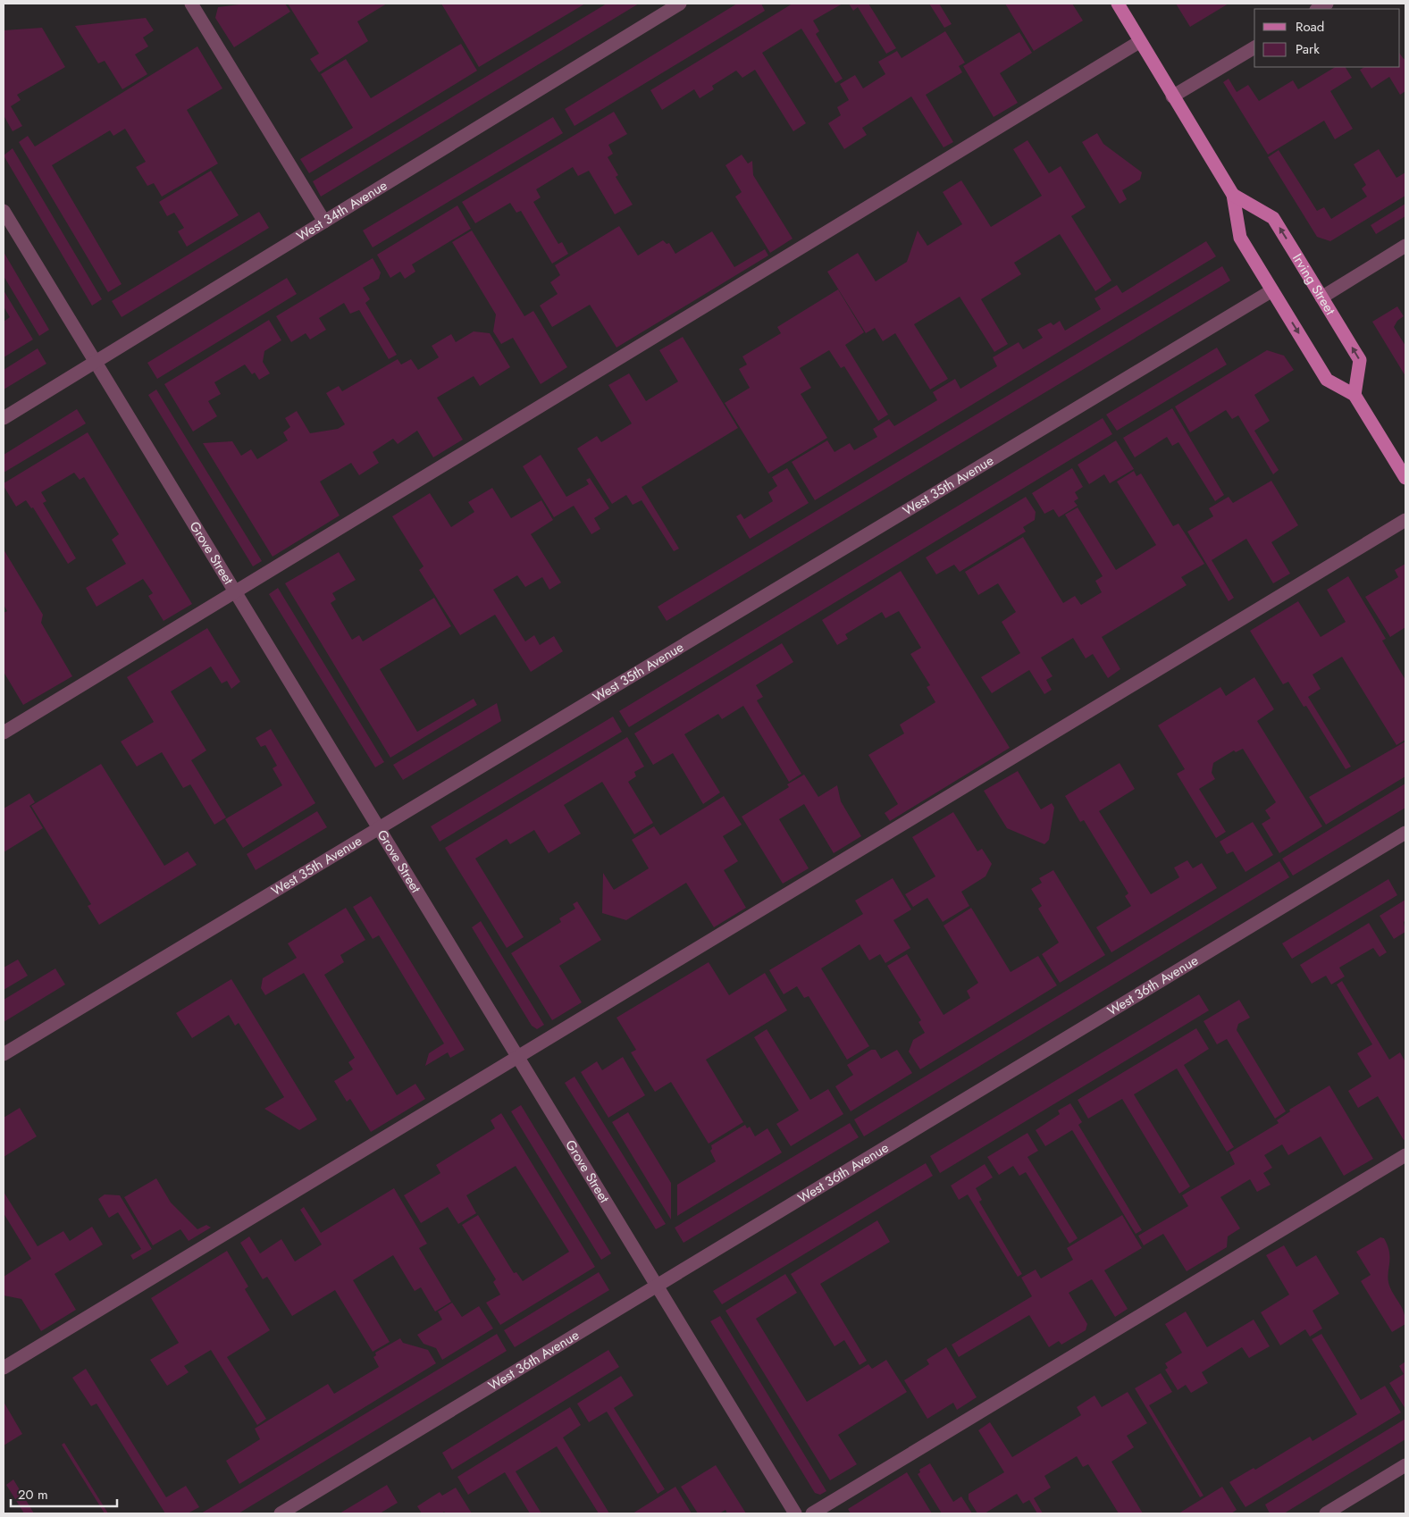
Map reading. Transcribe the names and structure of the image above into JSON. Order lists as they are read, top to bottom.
{
  "streets": {
    "main road": ["Irving Street"],
    "street": [
      "West 34th Avenue",
      "West 35th Avenue",
      "Grove Street",
      "West 36th Avenue"
    ]
  },
  "crossings": [
    ["West 34th Avenue", "Grove Street"],
    ["Irving Street", "West 35th Avenue"],
    ["West 35th Avenue", "Grove Street"],
    ["Grove Street", "West 36th Avenue"]
  ],
  "legend": ["Road", "Park"],
  "scale_bar": "20 m"
}
